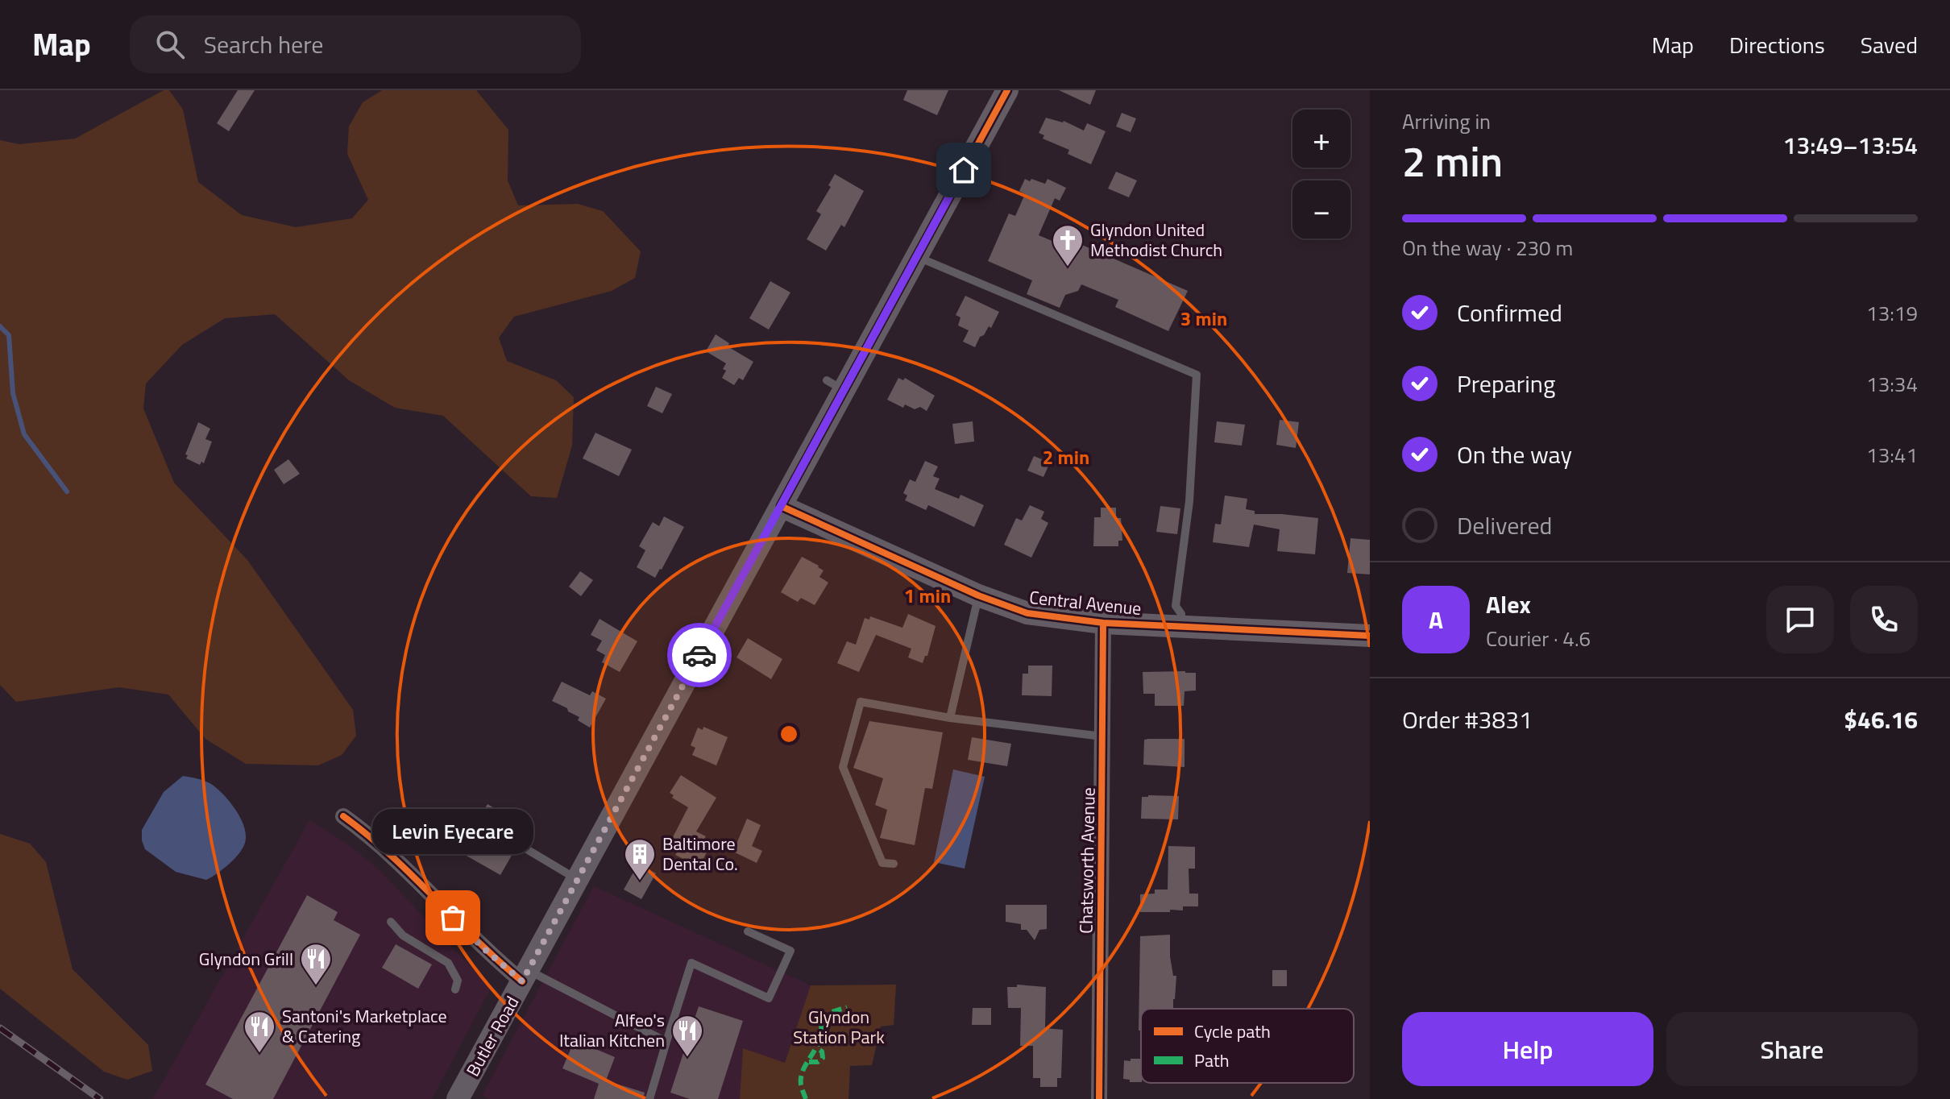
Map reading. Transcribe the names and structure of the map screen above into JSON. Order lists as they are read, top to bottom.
{
  "streets": {
    "main road": ["Central Avenue", "Butler Road"],
    "street": ["Chatsworth Avenue"]
  },
  "crossings": [
    ["Central Avenue", "Chatsworth Avenue"],
    ["Central Avenue", "Butler Road"]
  ],
  "parks": ["Glyndon Station Park"],
  "places": {
    "church": ["Glyndon United Methodist Church"],
    "building": ["Baltimore Dental Co."],
    "other": ["Levin Eyecare"],
    "restaurant": ["Glyndon Grill", "Santoni's Marketplace & Catering", "Alfeo's Italian Kitchen"]
  },
  "legend": ["Cycle path", "Path"],
  "page": {
    "header": "Map",
    "search": "Search here",
    "nav": ["Map", "Directions", "Saved"],
    "heading": ["2 min", "Arriving in", "13:49–13:54"],
    "panel": [
      "Alex",
      "Courier · 4.6",
      "Order #3831",
      "$46.16"
    ],
    "map_buttons": ["+", "−"],
    "bar": "On the way · 230 m",
    "list": [
      ["Confirmed", "13:19"],
      ["Preparing", "13:34"],
      ["On the way", "13:41"],
      "Delivered"
    ],
    "round": "A",
    "bubble": "Levin Eyecare",
    "buttons": ["Help", "Share"]
  },
  "rings": ["3 min", "2 min", "1 min"]
}
